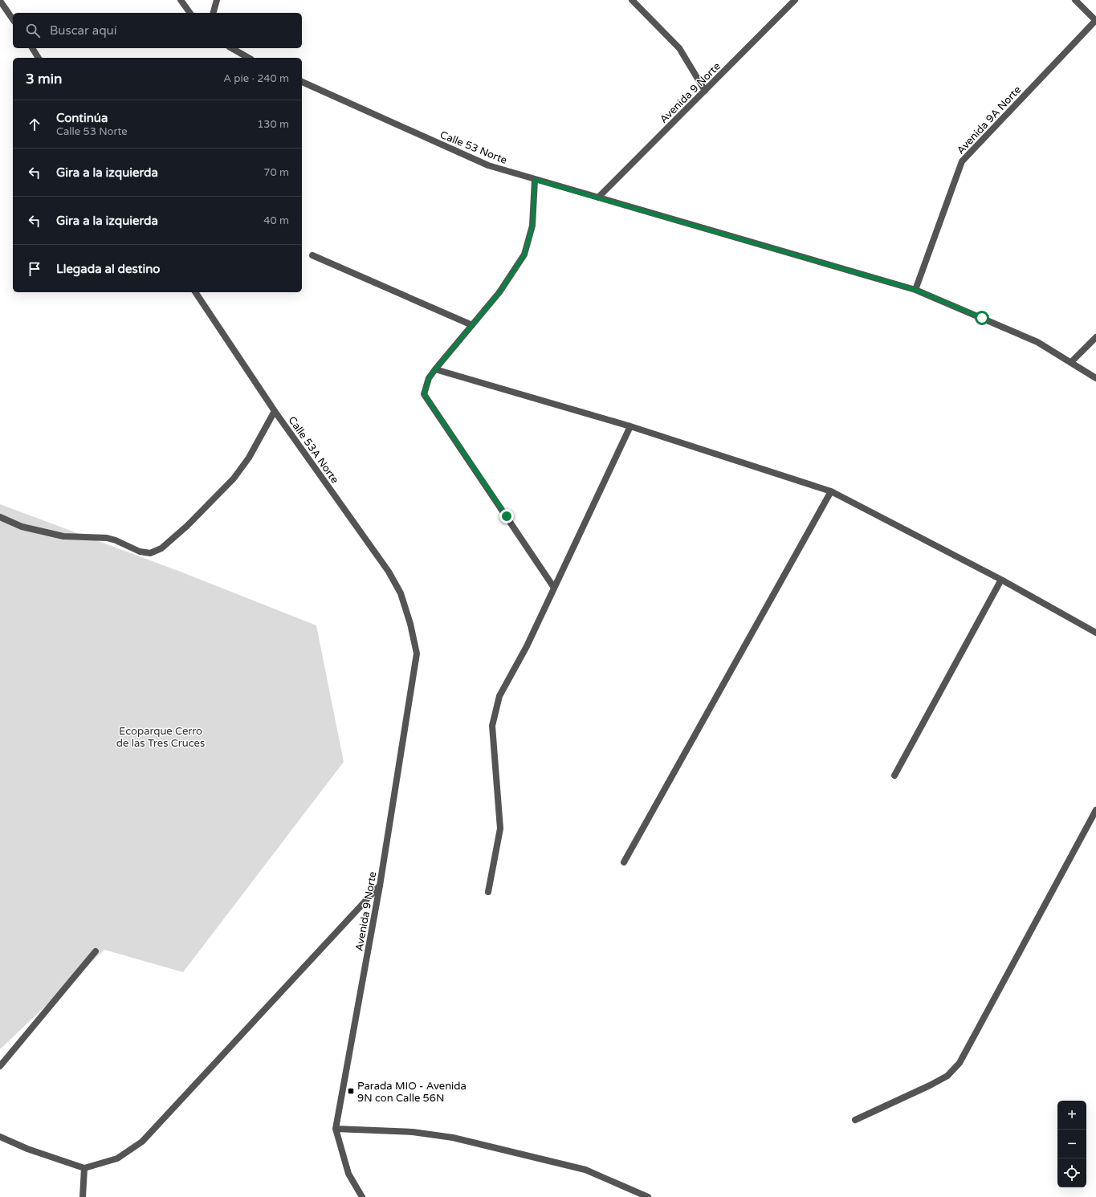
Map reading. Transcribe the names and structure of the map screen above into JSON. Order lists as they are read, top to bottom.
{
  "streets": {
    "street": [
      "Avenida 9 Norte",
      "Avenida 9A Norte",
      "Calle 53 Norte",
      "Calle 53A Norte"
    ]
  },
  "crossings": [
    ["Avenida 9 Norte", "Calle 53 Norte"],
    ["Avenida 9 Norte", "Calle 53A Norte"],
    ["Avenida 9A Norte", "Calle 53 Norte"]
  ],
  "parks": ["Ecoparque Cerro de las Tres Cruces"],
  "places": {
    "transit": ["Parada MIO - Avenida 9N con Calle 56N"]
  },
  "page": {
    "search": "Buscar aquí",
    "heading": ["3 min", "A pie · 240 m"],
    "list": [
      ["Continúa", "Calle 53 Norte", "130 m"],
      ["Gira a la izquierda", "70 m"],
      ["Gira a la izquierda", "40 m"],
      "Llegada al destino"
    ],
    "map_buttons": ["+", "−"]
  }
}
